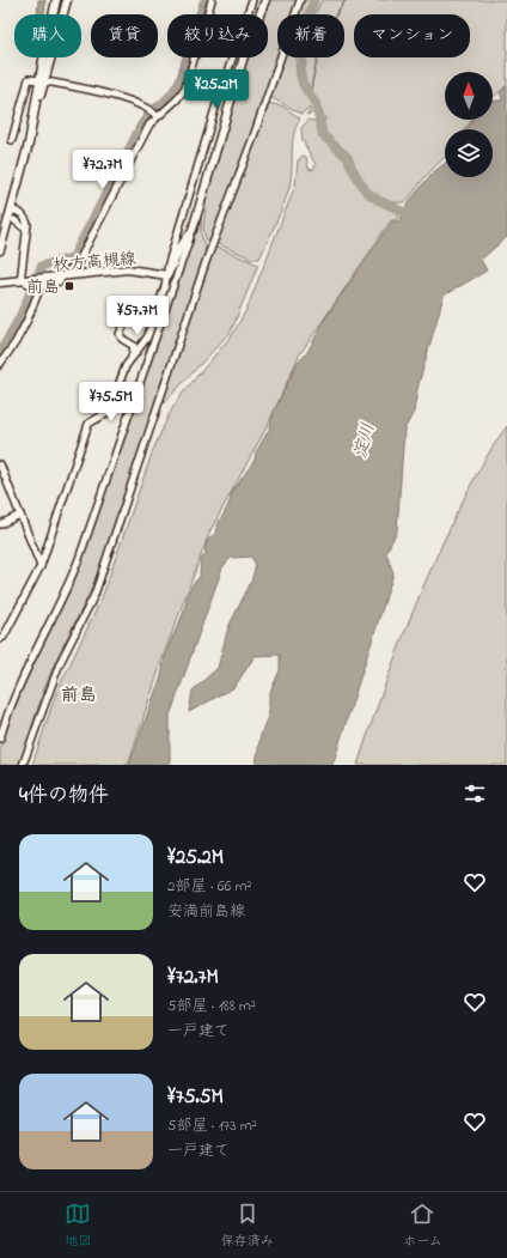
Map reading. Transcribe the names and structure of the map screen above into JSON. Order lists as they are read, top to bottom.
{
  "streets": {
    "main road": ["枚方高槻線"]
  },
  "districts": ["前島"],
  "water": ["淀川"],
  "places": {
    "transit": ["前島"]
  },
  "north": "top",
  "page": {
    "chip": [
      "購入",
      "賃貸",
      "絞り込み",
      "新着",
      "マンション"
    ],
    "price": [
      "¥25.2M",
      "¥72.7M",
      "¥57.7M",
      "¥75.5M"
    ],
    "heading": "4件の物件",
    "list": [
      {
        "name": "¥25.2M",
        "note": "2部屋 · 66 m² · 安満前島線"
      },
      {
        "name": "¥72.7M",
        "note": "5部屋 · 188 m² · 一戸建て"
      },
      {
        "name": "¥75.5M",
        "note": "5部屋 · 173 m² · 一戸建て"
      }
    ],
    "tabs": ["地図", "保存済み", "ホーム"]
  }
}
